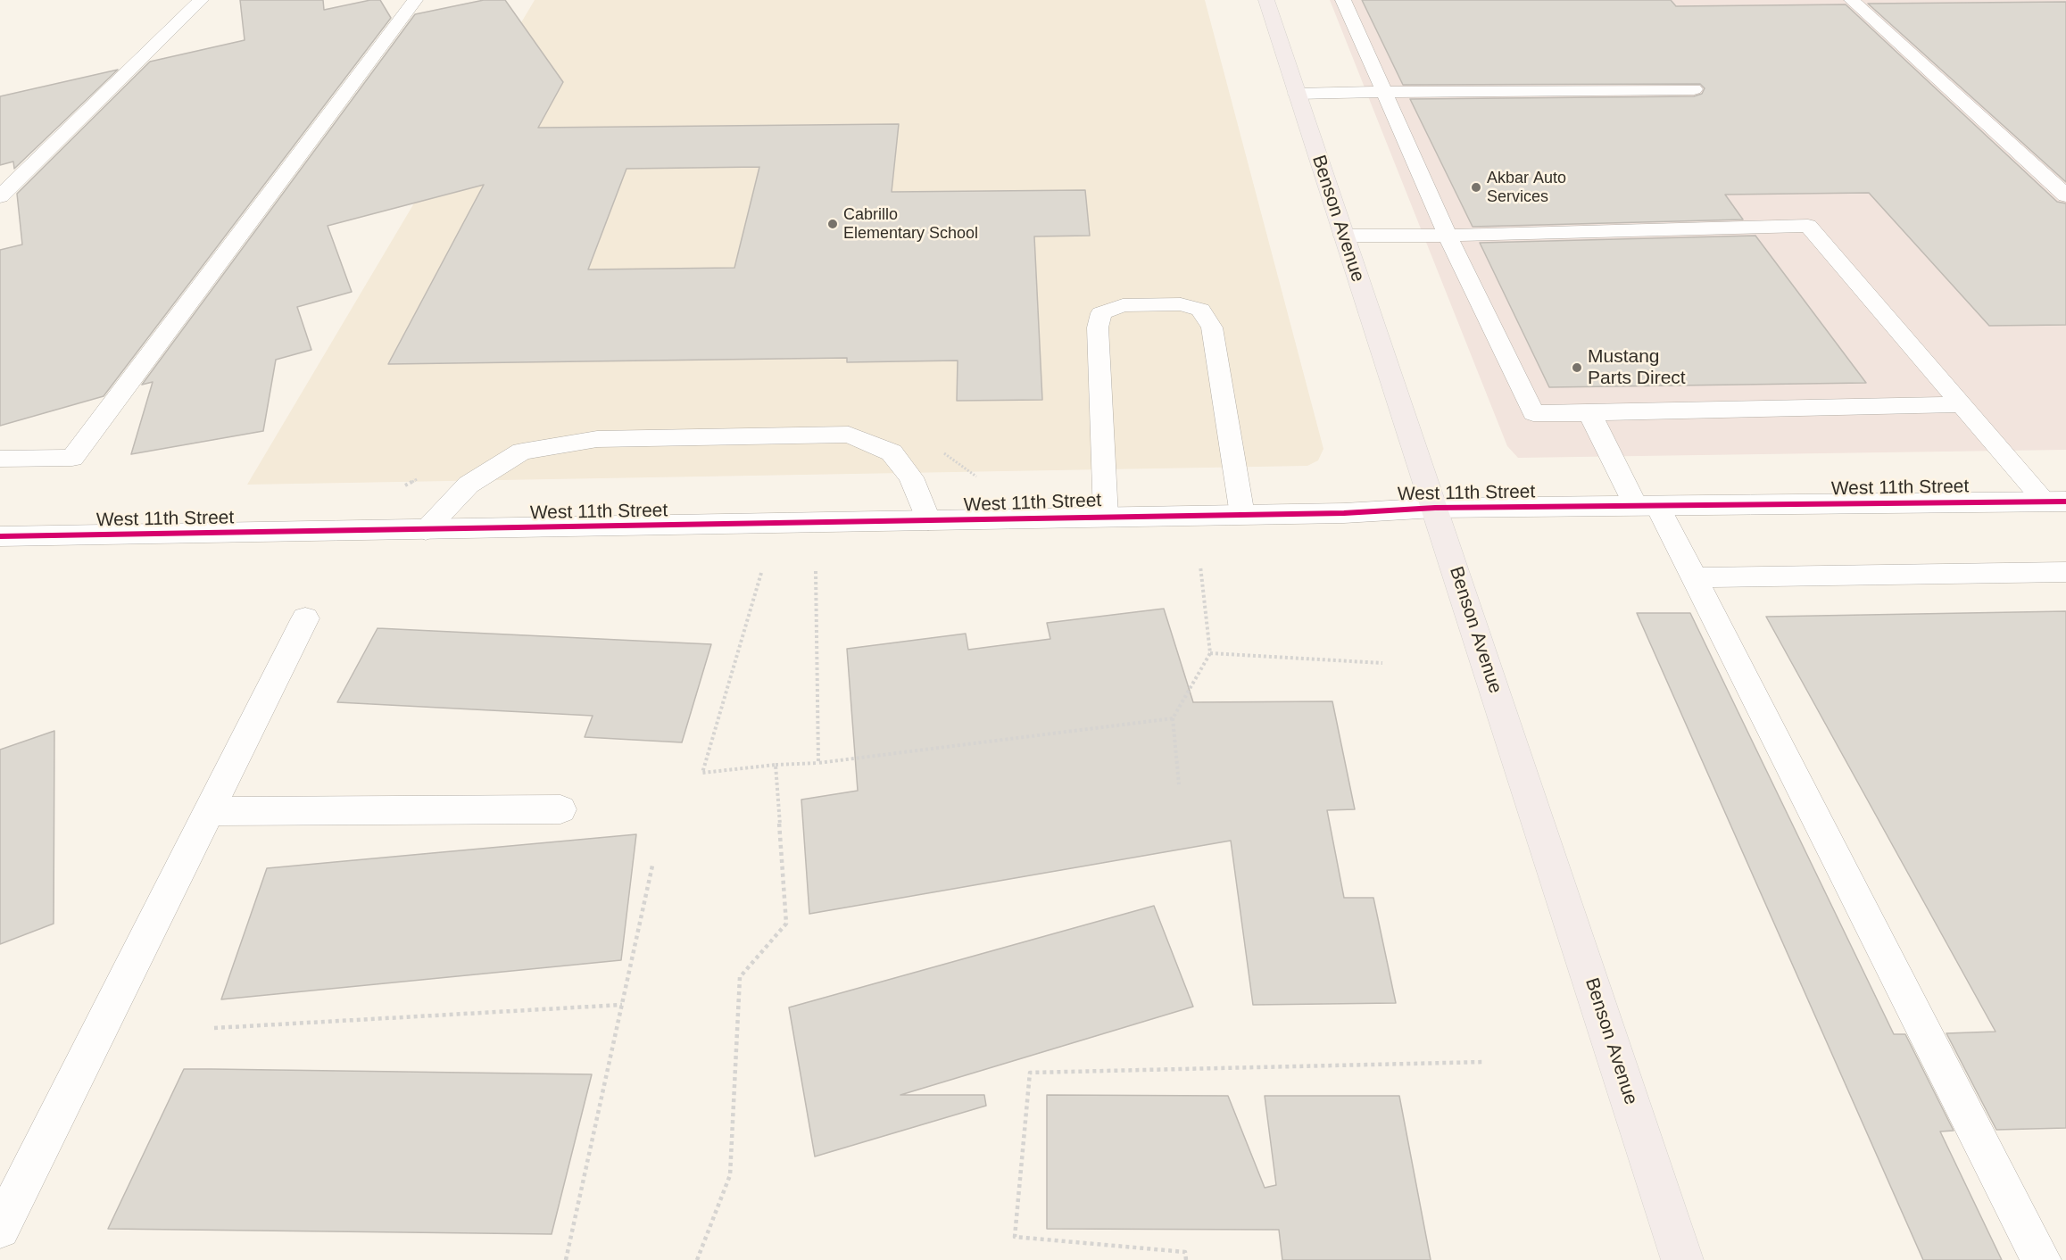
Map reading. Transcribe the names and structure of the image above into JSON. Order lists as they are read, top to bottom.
{
  "streets": {
    "main road": ["Benson Avenue"],
    "street": ["West 11th Street"]
  },
  "crossings": [
    ["Benson Avenue", "West 11th Street"]
  ],
  "places": ["Akbar Auto Services", "Cabrillo Elementary School", "Mustang Parts Direct"]
}
